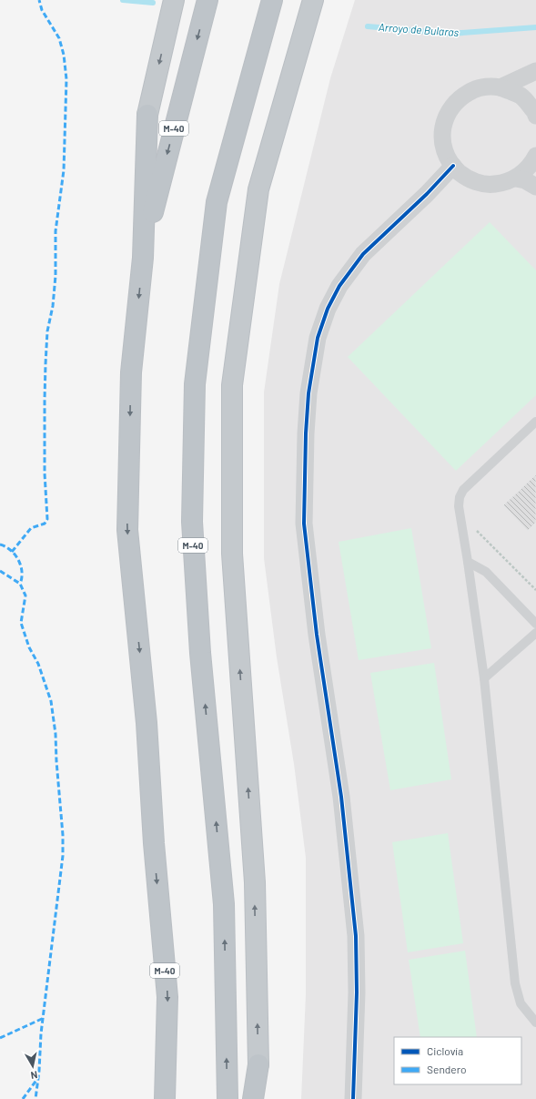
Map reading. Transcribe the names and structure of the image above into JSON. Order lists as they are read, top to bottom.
{
  "streets": {
    "highway": ["M-40"]
  },
  "water": ["Arroyo de Bularas"],
  "legend": ["Ciclovía", "Sendero"],
  "north": "bottom"
}
